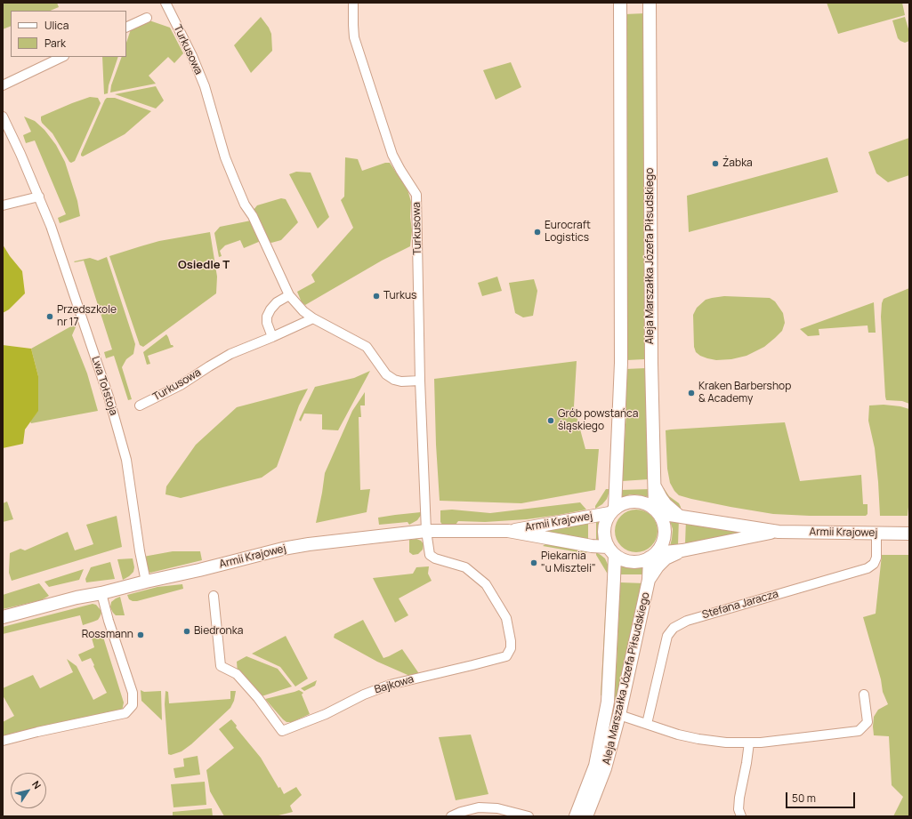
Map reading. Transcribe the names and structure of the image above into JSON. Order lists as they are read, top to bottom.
{
  "streets": {
    "main road": ["Aleja Marszałka Józefa Piłsudskiego", "Armii Krajowej"],
    "street": [
      "Turkusowa",
      "Lwa Tołstoja",
      "Stefana Jaracza",
      "Bajkowa"
    ]
  },
  "crossings": [
    ["Turkusowa", "Armii Krajowej"],
    ["Turkusowa", "Bajkowa"],
    ["Aleja Marszałka Józefa Piłsudskiego", "Armii Krajowej"],
    ["Lwa Tołstoja", "Armii Krajowej"],
    ["Armii Krajowej", "Stefana Jaracza"],
    ["Armii Krajowej", "Bajkowa"]
  ],
  "districts": ["Osiedle T"],
  "places": [
    "Żabka",
    "Eurocraft Logistics",
    "Turkus",
    "Przedszkole nr 17",
    "Kraken Barbershop & Academy",
    "Grób powstańca śląskiego",
    "Piekarnia \"u Miszteli\"",
    "Biedronka",
    "Rossmann"
  ],
  "legend": ["Ulica", "Park"],
  "scale_bar": "50 m",
  "north": "top right"
}
